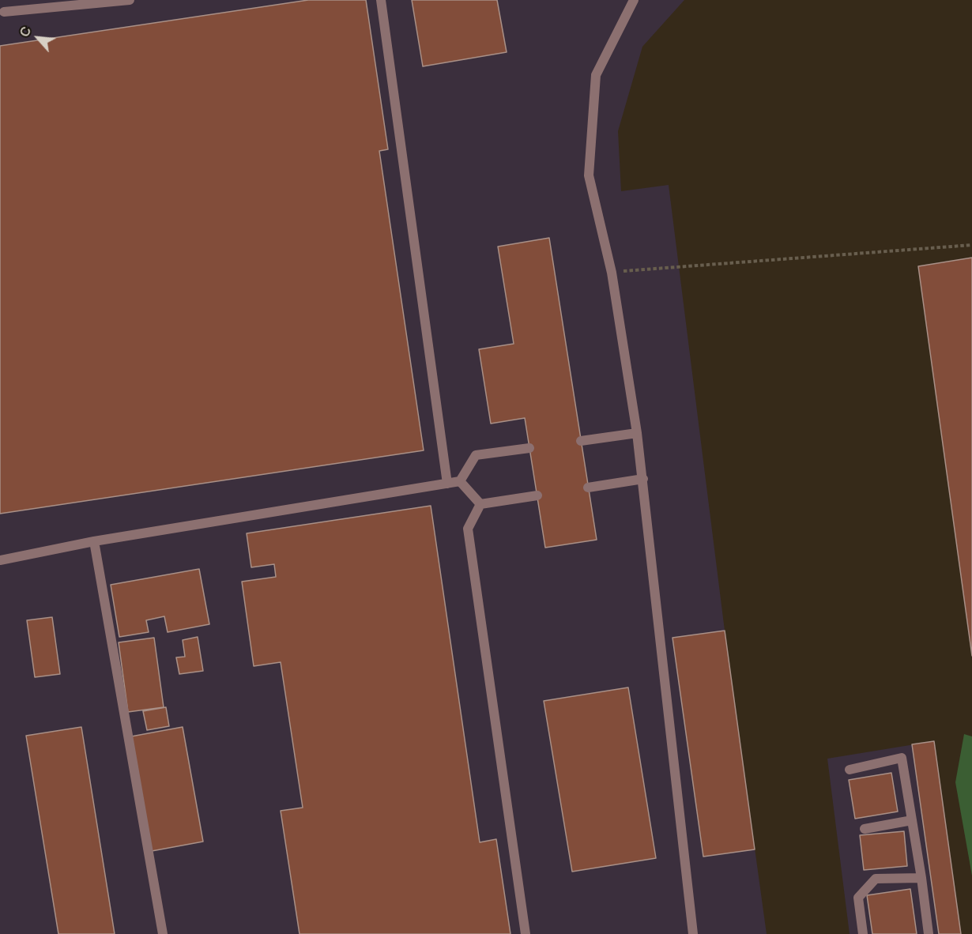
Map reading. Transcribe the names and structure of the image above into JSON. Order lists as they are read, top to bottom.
{
  "north": "top left"
}
